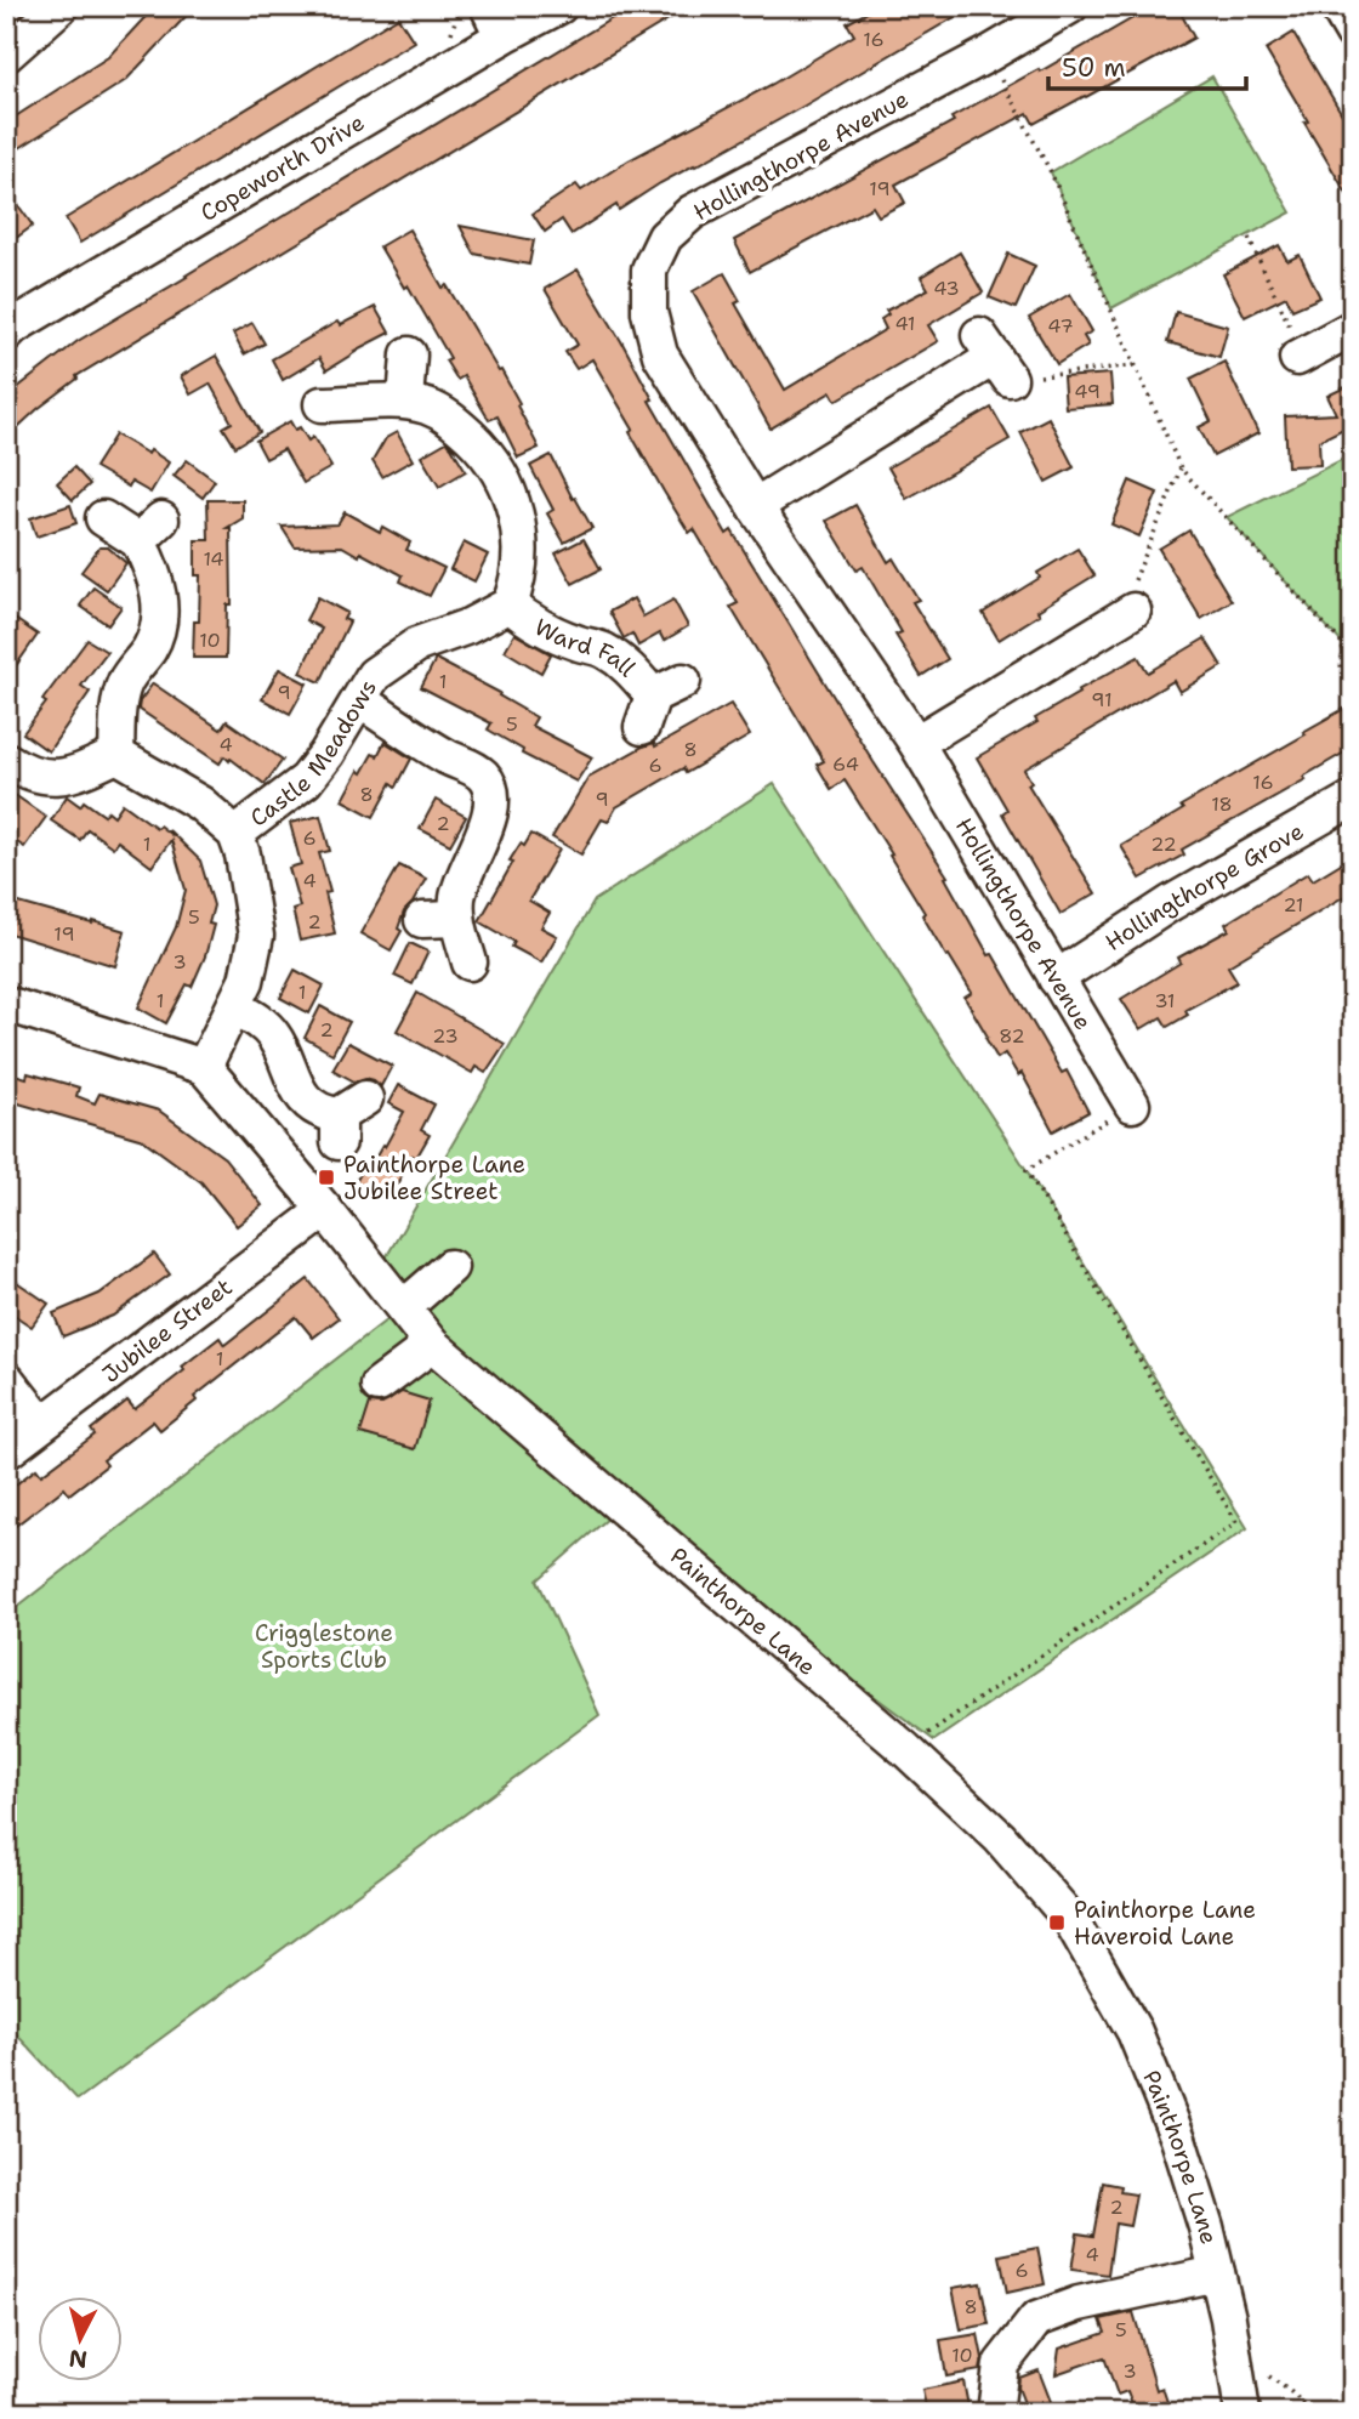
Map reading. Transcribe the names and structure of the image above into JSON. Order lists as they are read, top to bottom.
{
  "streets": {
    "street": [
      "Hollingthorpe Avenue",
      "Copeworth Drive",
      "Ward Fall",
      "Castle Meadows",
      "Hollingthorpe Grove",
      "Jubilee Street",
      "Painthorpe Lane"
    ]
  },
  "crossings": [
    ["Hollingthorpe Avenue", "Hollingthorpe Grove"],
    ["Ward Fall", "Castle Meadows"],
    ["Castle Meadows", "Painthorpe Lane"],
    ["Jubilee Street", "Painthorpe Lane"]
  ],
  "parks": ["Crigglestone Sports Club"],
  "places": {
    "transit": ["Painthorpe Lane Jubilee Street", "Painthorpe Lane Haveroid Lane"]
  },
  "house_numbers": [
    "16",
    "19",
    "43",
    "41",
    "47",
    "49",
    "14",
    "10",
    "1",
    "9",
    "91",
    "5",
    "4",
    "8",
    "64",
    "6",
    "16",
    "8",
    "9",
    "18",
    "2",
    "6",
    "1",
    "22",
    "4",
    "21",
    "5",
    "2",
    "19",
    "3",
    "1",
    "1",
    "31",
    "2",
    "23",
    "82",
    "1",
    "2",
    "4",
    "6",
    "8",
    "5",
    "10",
    "3"
  ],
  "scale_bar": "50 m",
  "north": "bottom"
}
